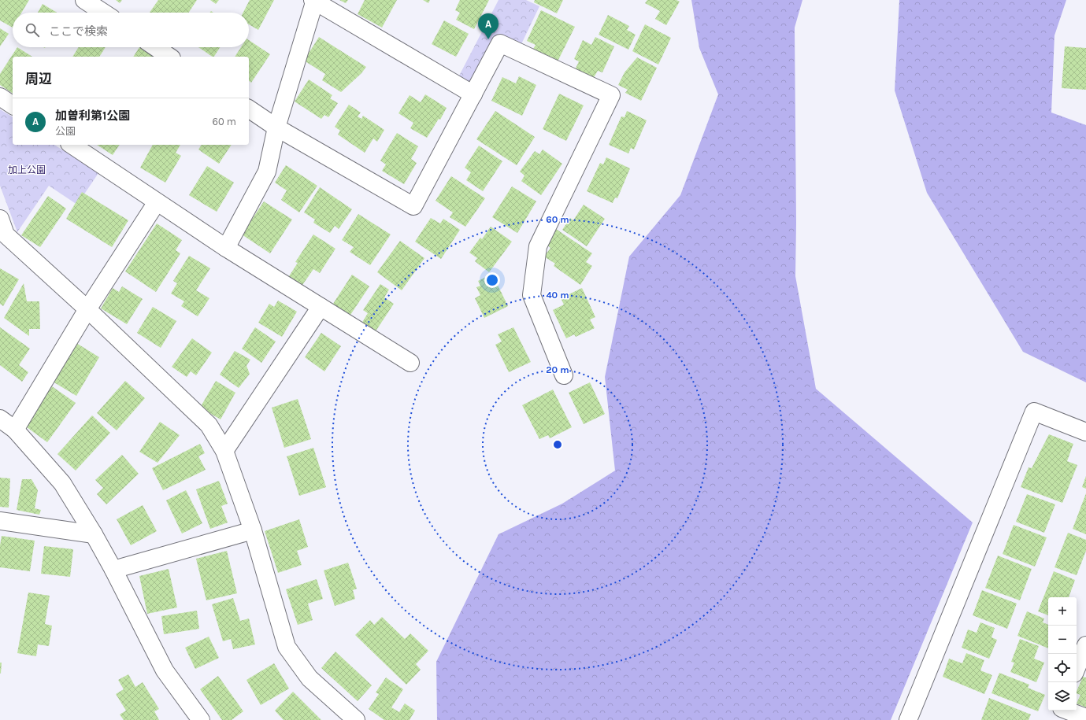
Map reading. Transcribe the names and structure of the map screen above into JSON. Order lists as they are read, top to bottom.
{
  "parks": ["加上公園"],
  "page": {
    "search": "ここで検索",
    "pins": "A",
    "heading": "周辺",
    "list": [
      {
        "mark": "A",
        "name": "加曽利第1公園",
        "note": "公園",
        "value": "60 m"
      }
    ],
    "map_buttons": ["+", "−"]
  },
  "rings": ["60 m", "40 m", "20 m"]
}
